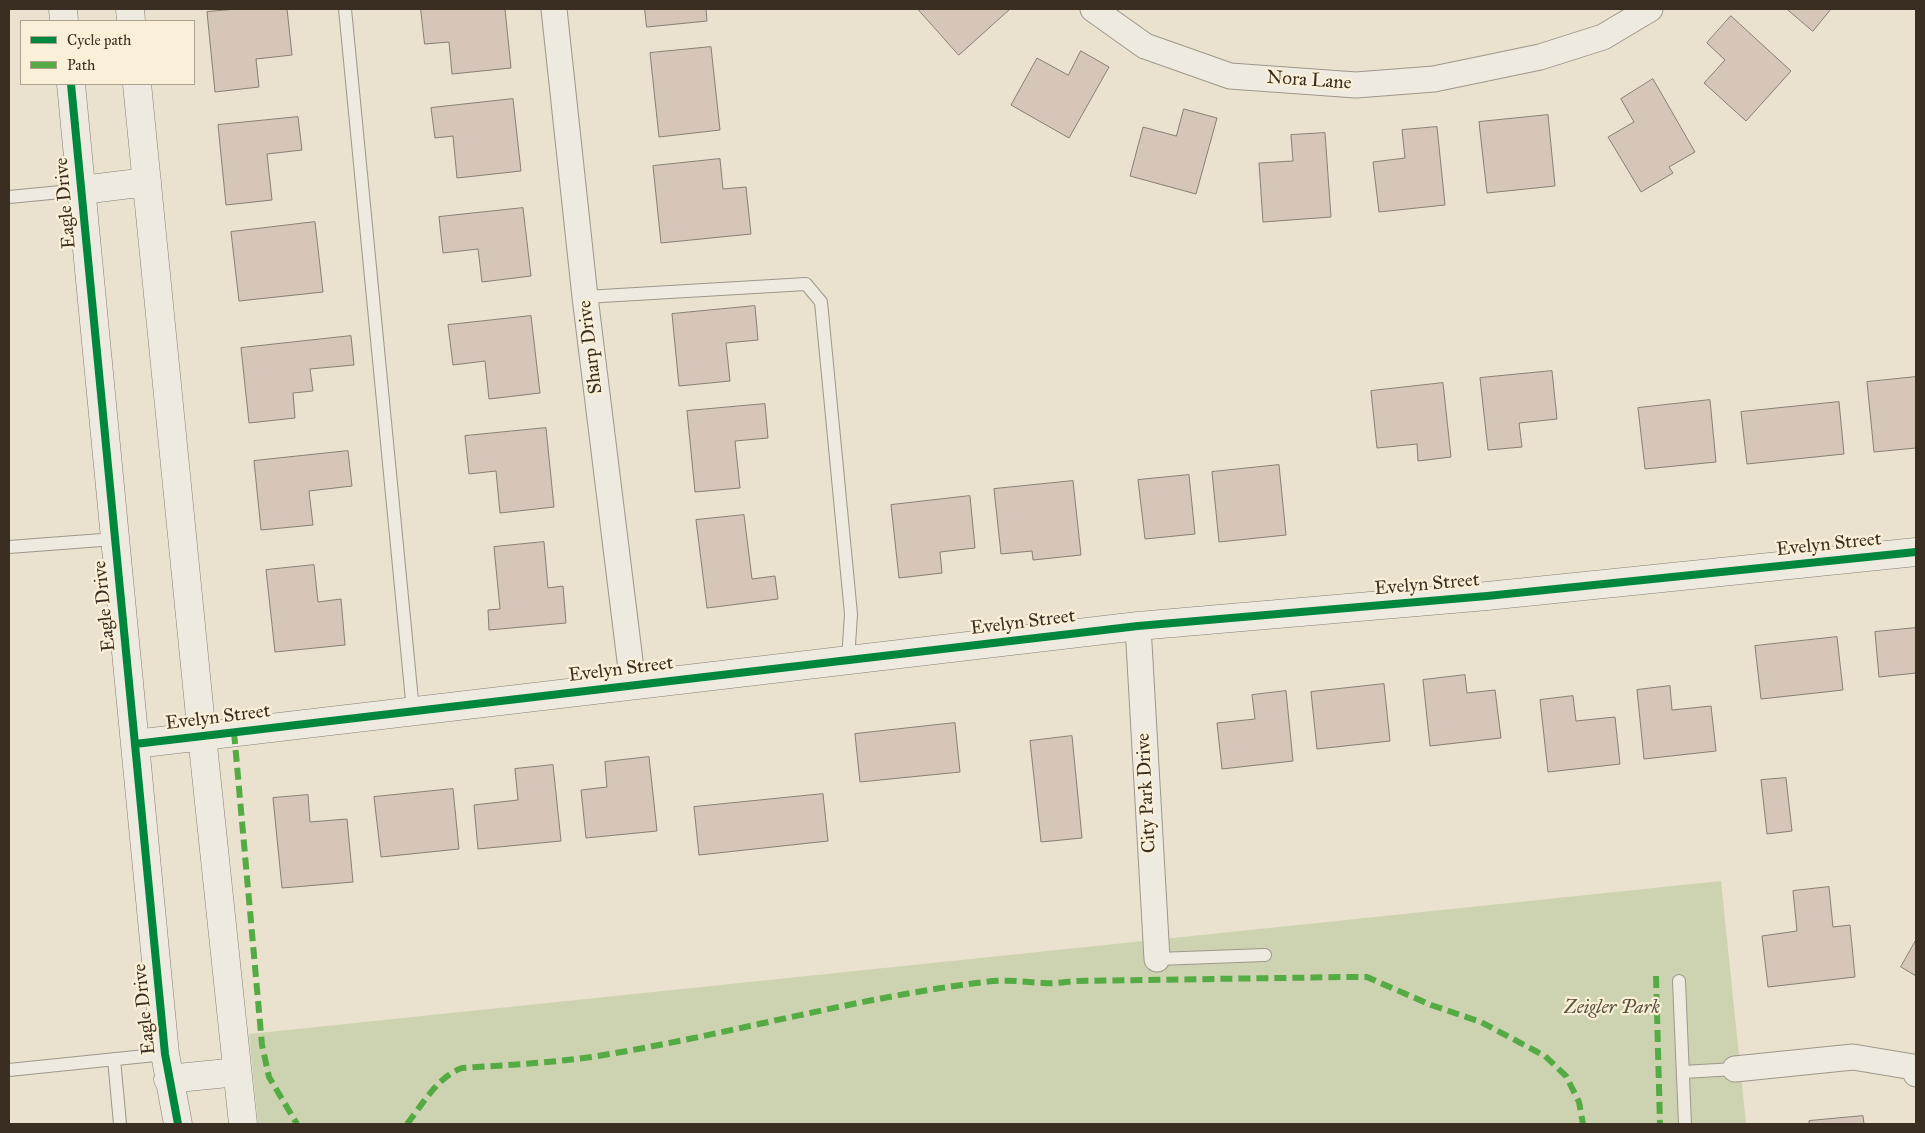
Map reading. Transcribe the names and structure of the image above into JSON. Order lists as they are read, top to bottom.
{
  "streets": {
    "street": [
      "Nora Lane",
      "Eagle Drive",
      "Sharp Drive",
      "Evelyn Street",
      "City Park Drive"
    ]
  },
  "crossings": [
    ["Eagle Drive", "Evelyn Street"],
    ["Sharp Drive", "Evelyn Street"],
    ["Evelyn Street", "City Park Drive"]
  ],
  "parks": ["Zeigler Park"],
  "legend": ["Cycle path", "Path"]
}
